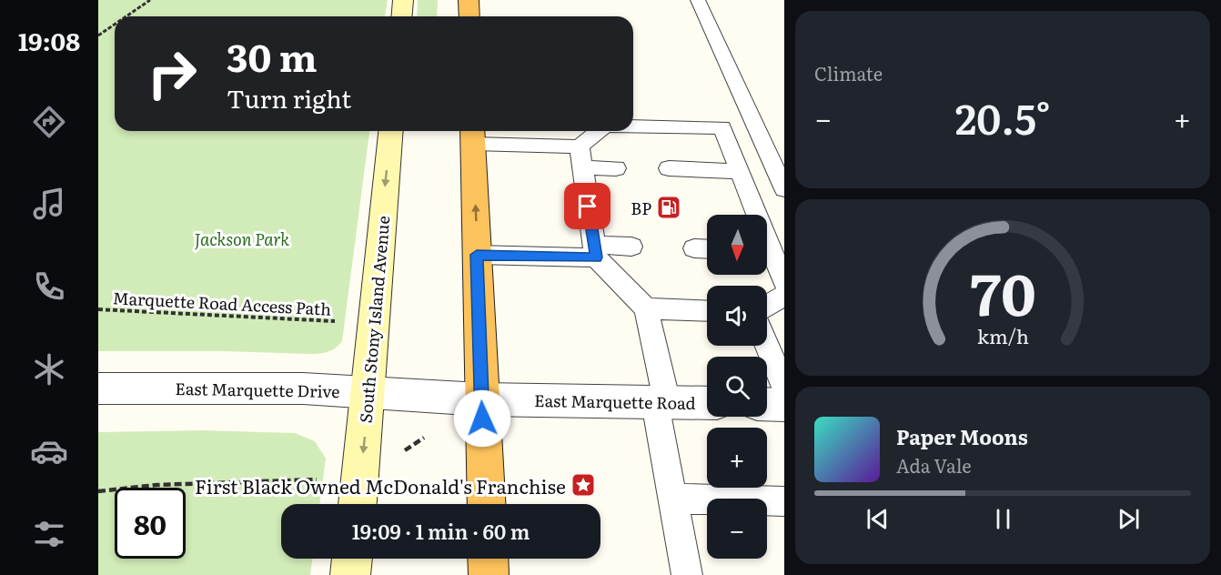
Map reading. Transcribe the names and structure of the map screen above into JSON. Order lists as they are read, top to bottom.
{
  "streets": {
    "main road": ["South Stony Island Avenue"],
    "street": ["East Marquette Drive", "East Marquette Road"],
    "path": ["Marquette Road Access Path"]
  },
  "crossings": [
    ["South Stony Island Avenue", "East Marquette Drive"],
    ["East Marquette Drive", "East Marquette Road"]
  ],
  "one_way": ["South Stony Island Avenue"],
  "parks": ["Jackson Park"],
  "places": {
    "fuel station": ["BP"],
    "place": ["First Black Owned McDonald's Franchise"]
  },
  "north": "bottom",
  "page": {
    "tabs": "19:08",
    "tile": "Climate",
    "turn": ["30 m", "Turn right"],
    "heat": ["−", "20.5°", "+"],
    "map_buttons": ["+", "−"],
    "song": ["Paper Moons", "Ada Vale"],
    "limit": "80",
    "trip": "19:09 · 1 min · 60 m",
    "gauge": ["70", "km/h"]
  }
}
